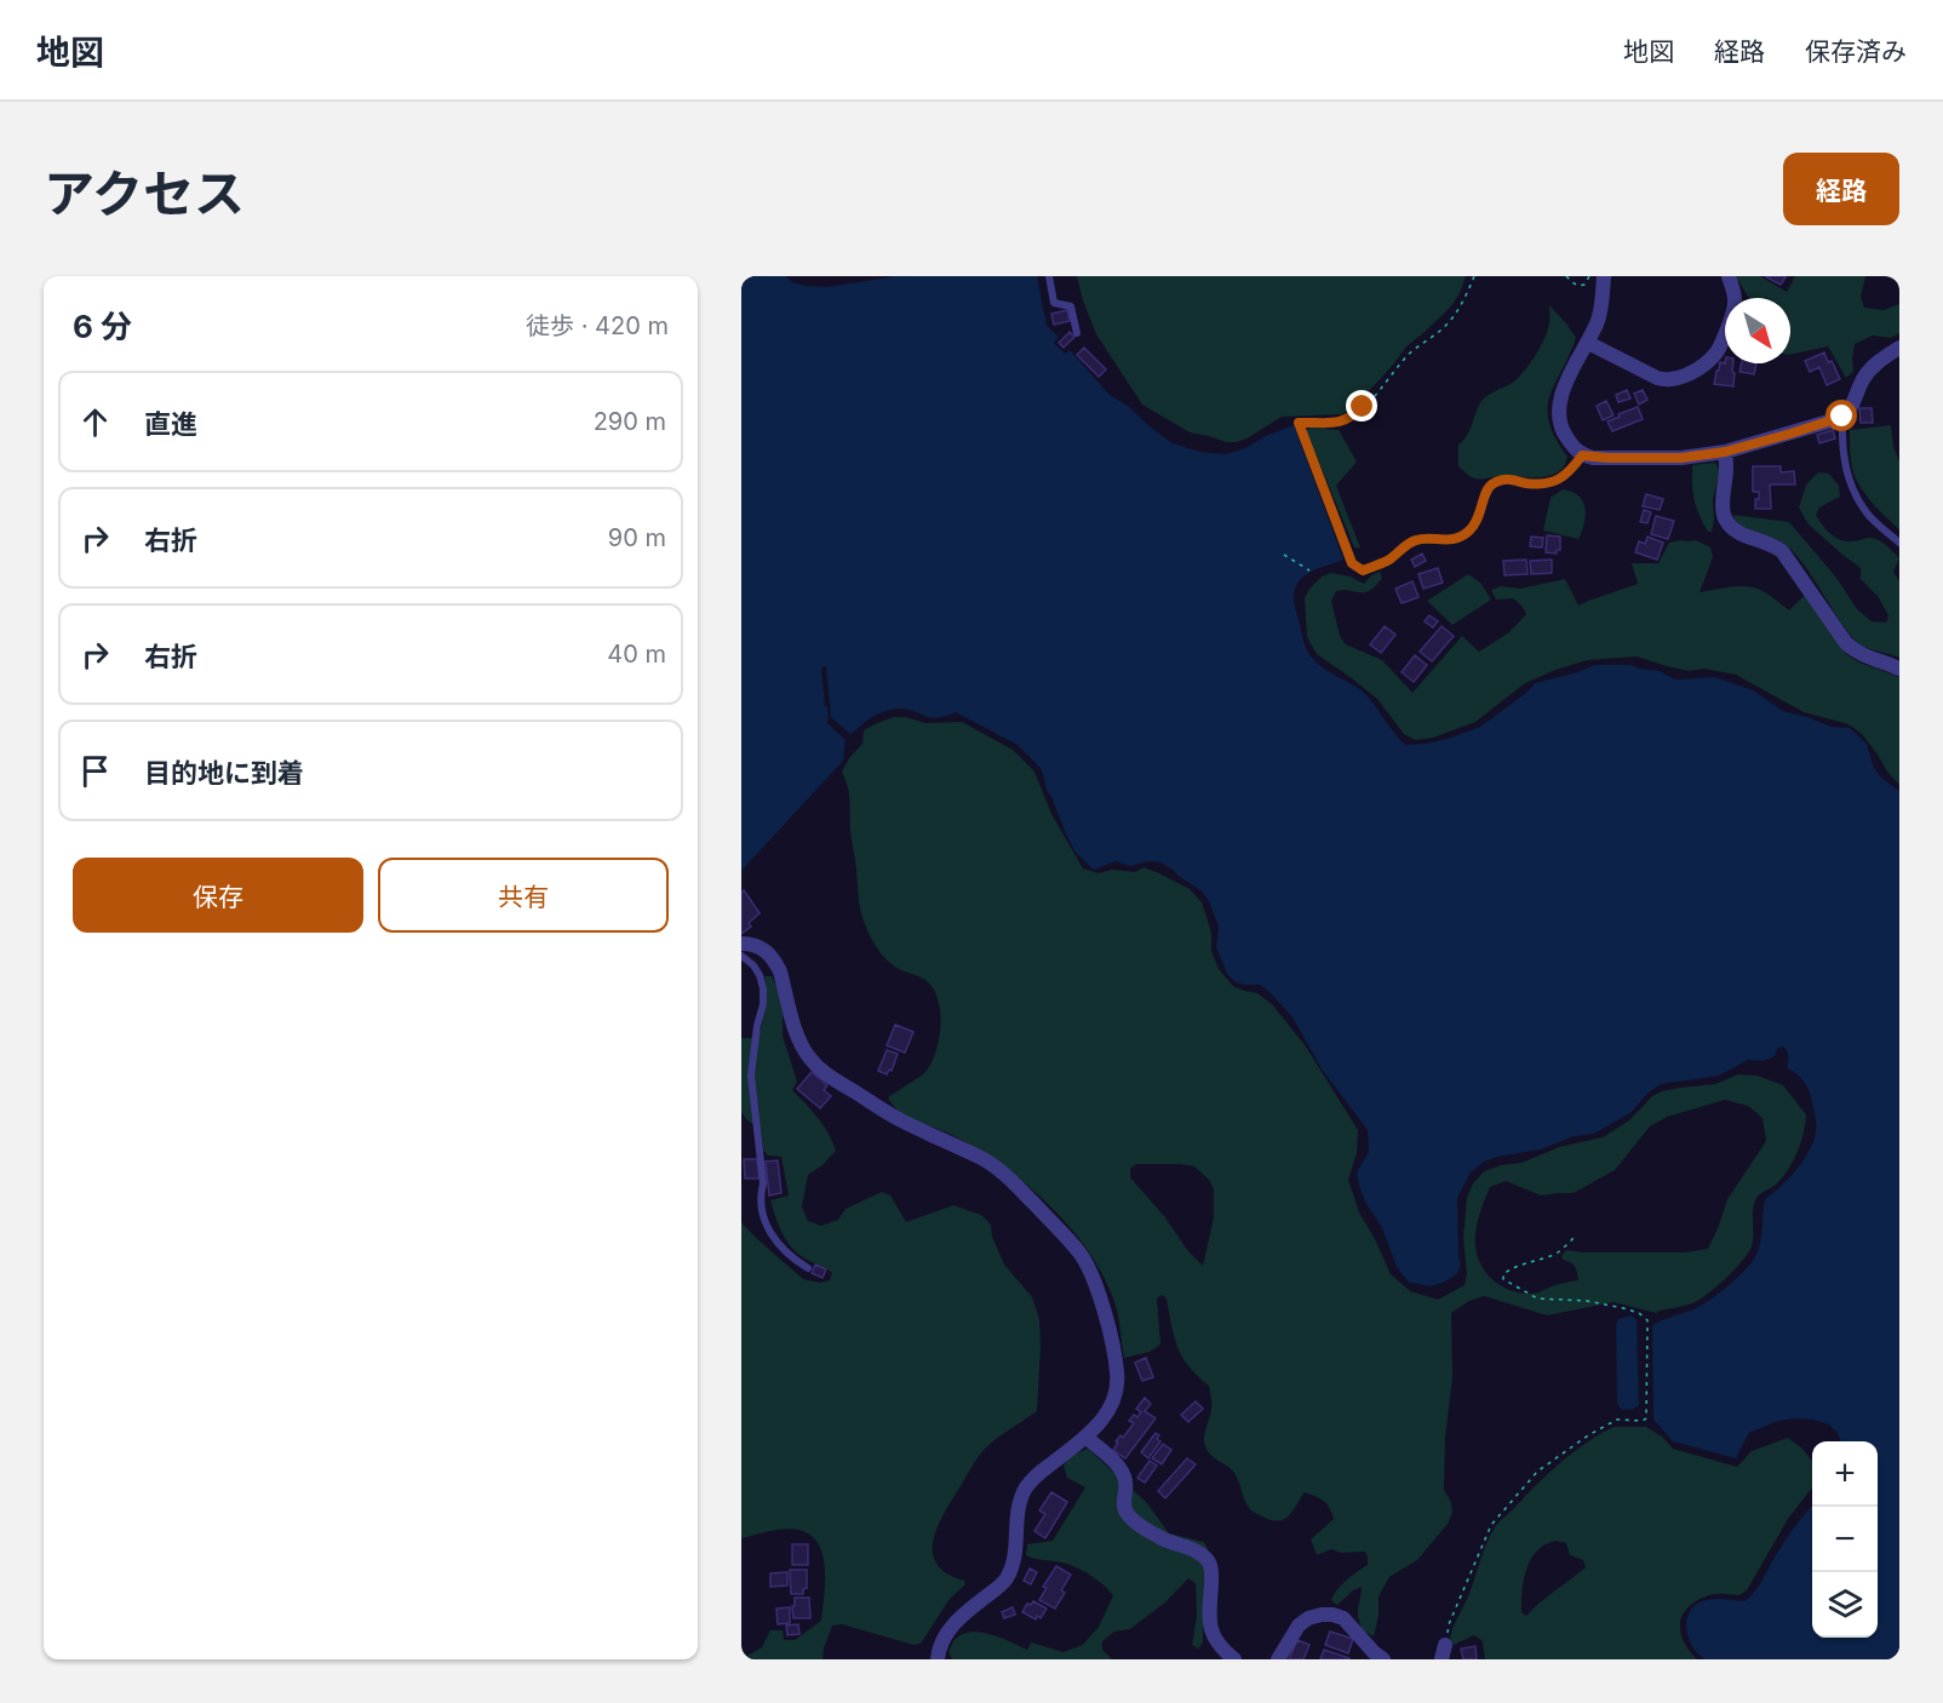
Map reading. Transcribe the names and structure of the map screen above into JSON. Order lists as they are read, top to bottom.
{
  "north": "bottom right",
  "page": {
    "header": "地図",
    "nav": ["地図", "経路", "保存済み"],
    "title": "アクセス",
    "buttons": [
      "経路",
      ["保存", "共有"]
    ],
    "heading": ["6 分", "徒歩 · 420 m"],
    "list": [
      ["直進", "290 m"],
      ["右折", "90 m"],
      ["右折", "40 m"],
      "目的地に到着"
    ],
    "map_buttons": ["+", "−"]
  }
}
